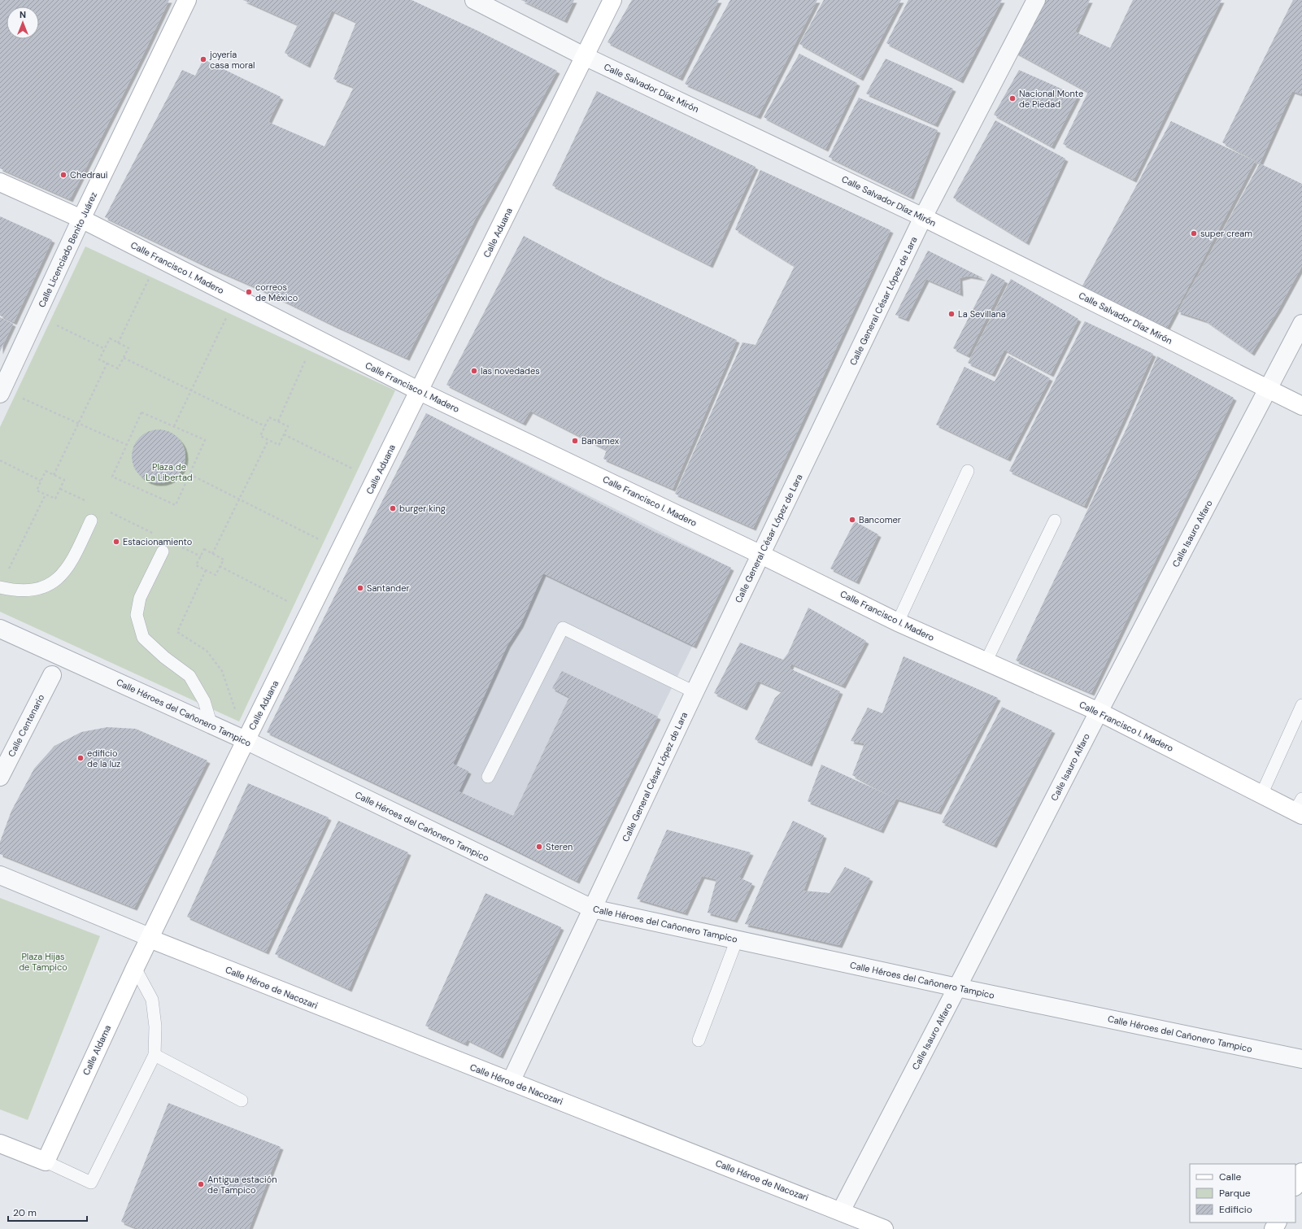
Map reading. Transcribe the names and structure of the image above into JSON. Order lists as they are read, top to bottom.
{
  "streets": {
    "street": [
      "Calle Salvador Díaz Mirón",
      "Calle Aduana",
      "Calle Licenciado Benito Juárez",
      "Calle Francisco I. Madero",
      "Calle General César López de Lara",
      "Calle Isauro Alfaro",
      "Calle Héroes del Cañonero Tampico",
      "Calle Centenario",
      "Calle Héroe de Nacozari",
      "Calle Aldama"
    ]
  },
  "crossings": [
    ["Calle Salvador Díaz Mirón", "Calle Aduana"],
    ["Calle Salvador Díaz Mirón", "Calle General César López de Lara"],
    ["Calle Salvador Díaz Mirón", "Calle Isauro Alfaro"],
    ["Calle Aduana", "Calle Francisco I. Madero"],
    ["Calle Aduana", "Calle Héroes del Cañonero Tampico"],
    ["Calle Aduana", "Calle Héroe de Nacozari"],
    ["Calle Aduana", "Calle Aldama"],
    ["Calle Licenciado Benito Juárez", "Calle Francisco I. Madero"],
    ["Calle Francisco I. Madero", "Calle General César López de Lara"],
    ["Calle Francisco I. Madero", "Calle Isauro Alfaro"],
    ["Calle General César López de Lara", "Calle Héroes del Cañonero Tampico"],
    ["Calle General César López de Lara", "Calle Héroe de Nacozari"],
    ["Calle Isauro Alfaro", "Calle Héroes del Cañonero Tampico"],
    ["Calle Isauro Alfaro", "Calle Héroe de Nacozari"],
    ["Calle Héroe de Nacozari", "Calle Aldama"]
  ],
  "parks": ["Plaza de La Libertad", "Plaza Hijas de Tampico"],
  "places": [
    "joyería casa moral",
    "Nacional Monte de Piedad",
    "Chedraui",
    "super cream",
    "correos de México",
    "La Sevillana",
    "las novedades",
    "Banamex",
    "burger king",
    "Bancomer",
    "Estacionamiento",
    "Santander",
    "edificio de la luz",
    "Steren",
    "Antigua estación de Tampico"
  ],
  "legend": ["Calle", "Parque", "Edificio"],
  "scale_bar": "20 m",
  "north": "top"
}
